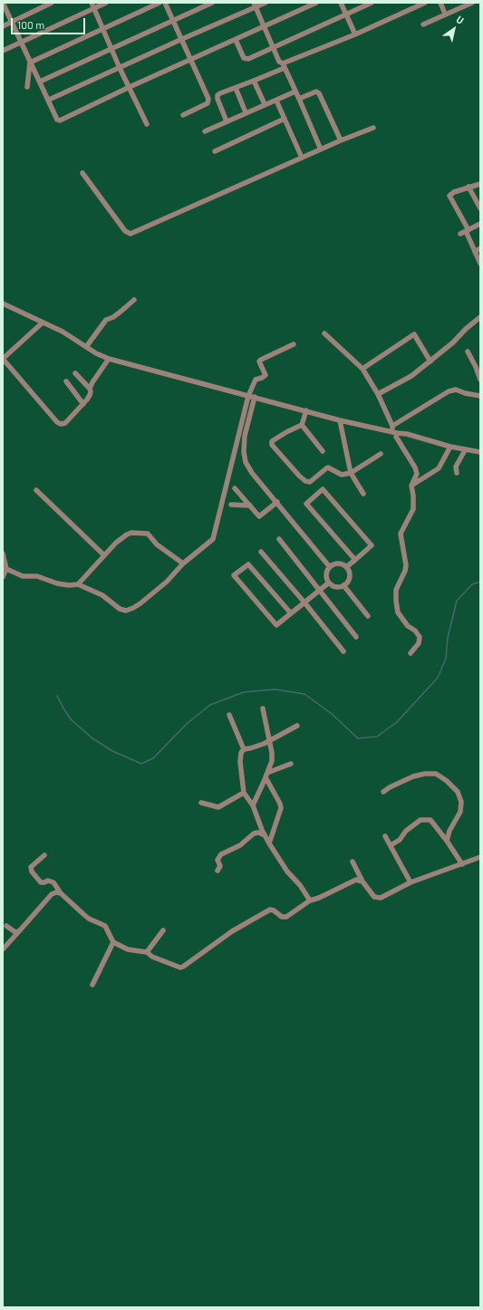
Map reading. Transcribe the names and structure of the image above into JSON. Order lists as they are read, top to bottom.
{
  "scale_bar": "100 m",
  "north": "top right"
}
